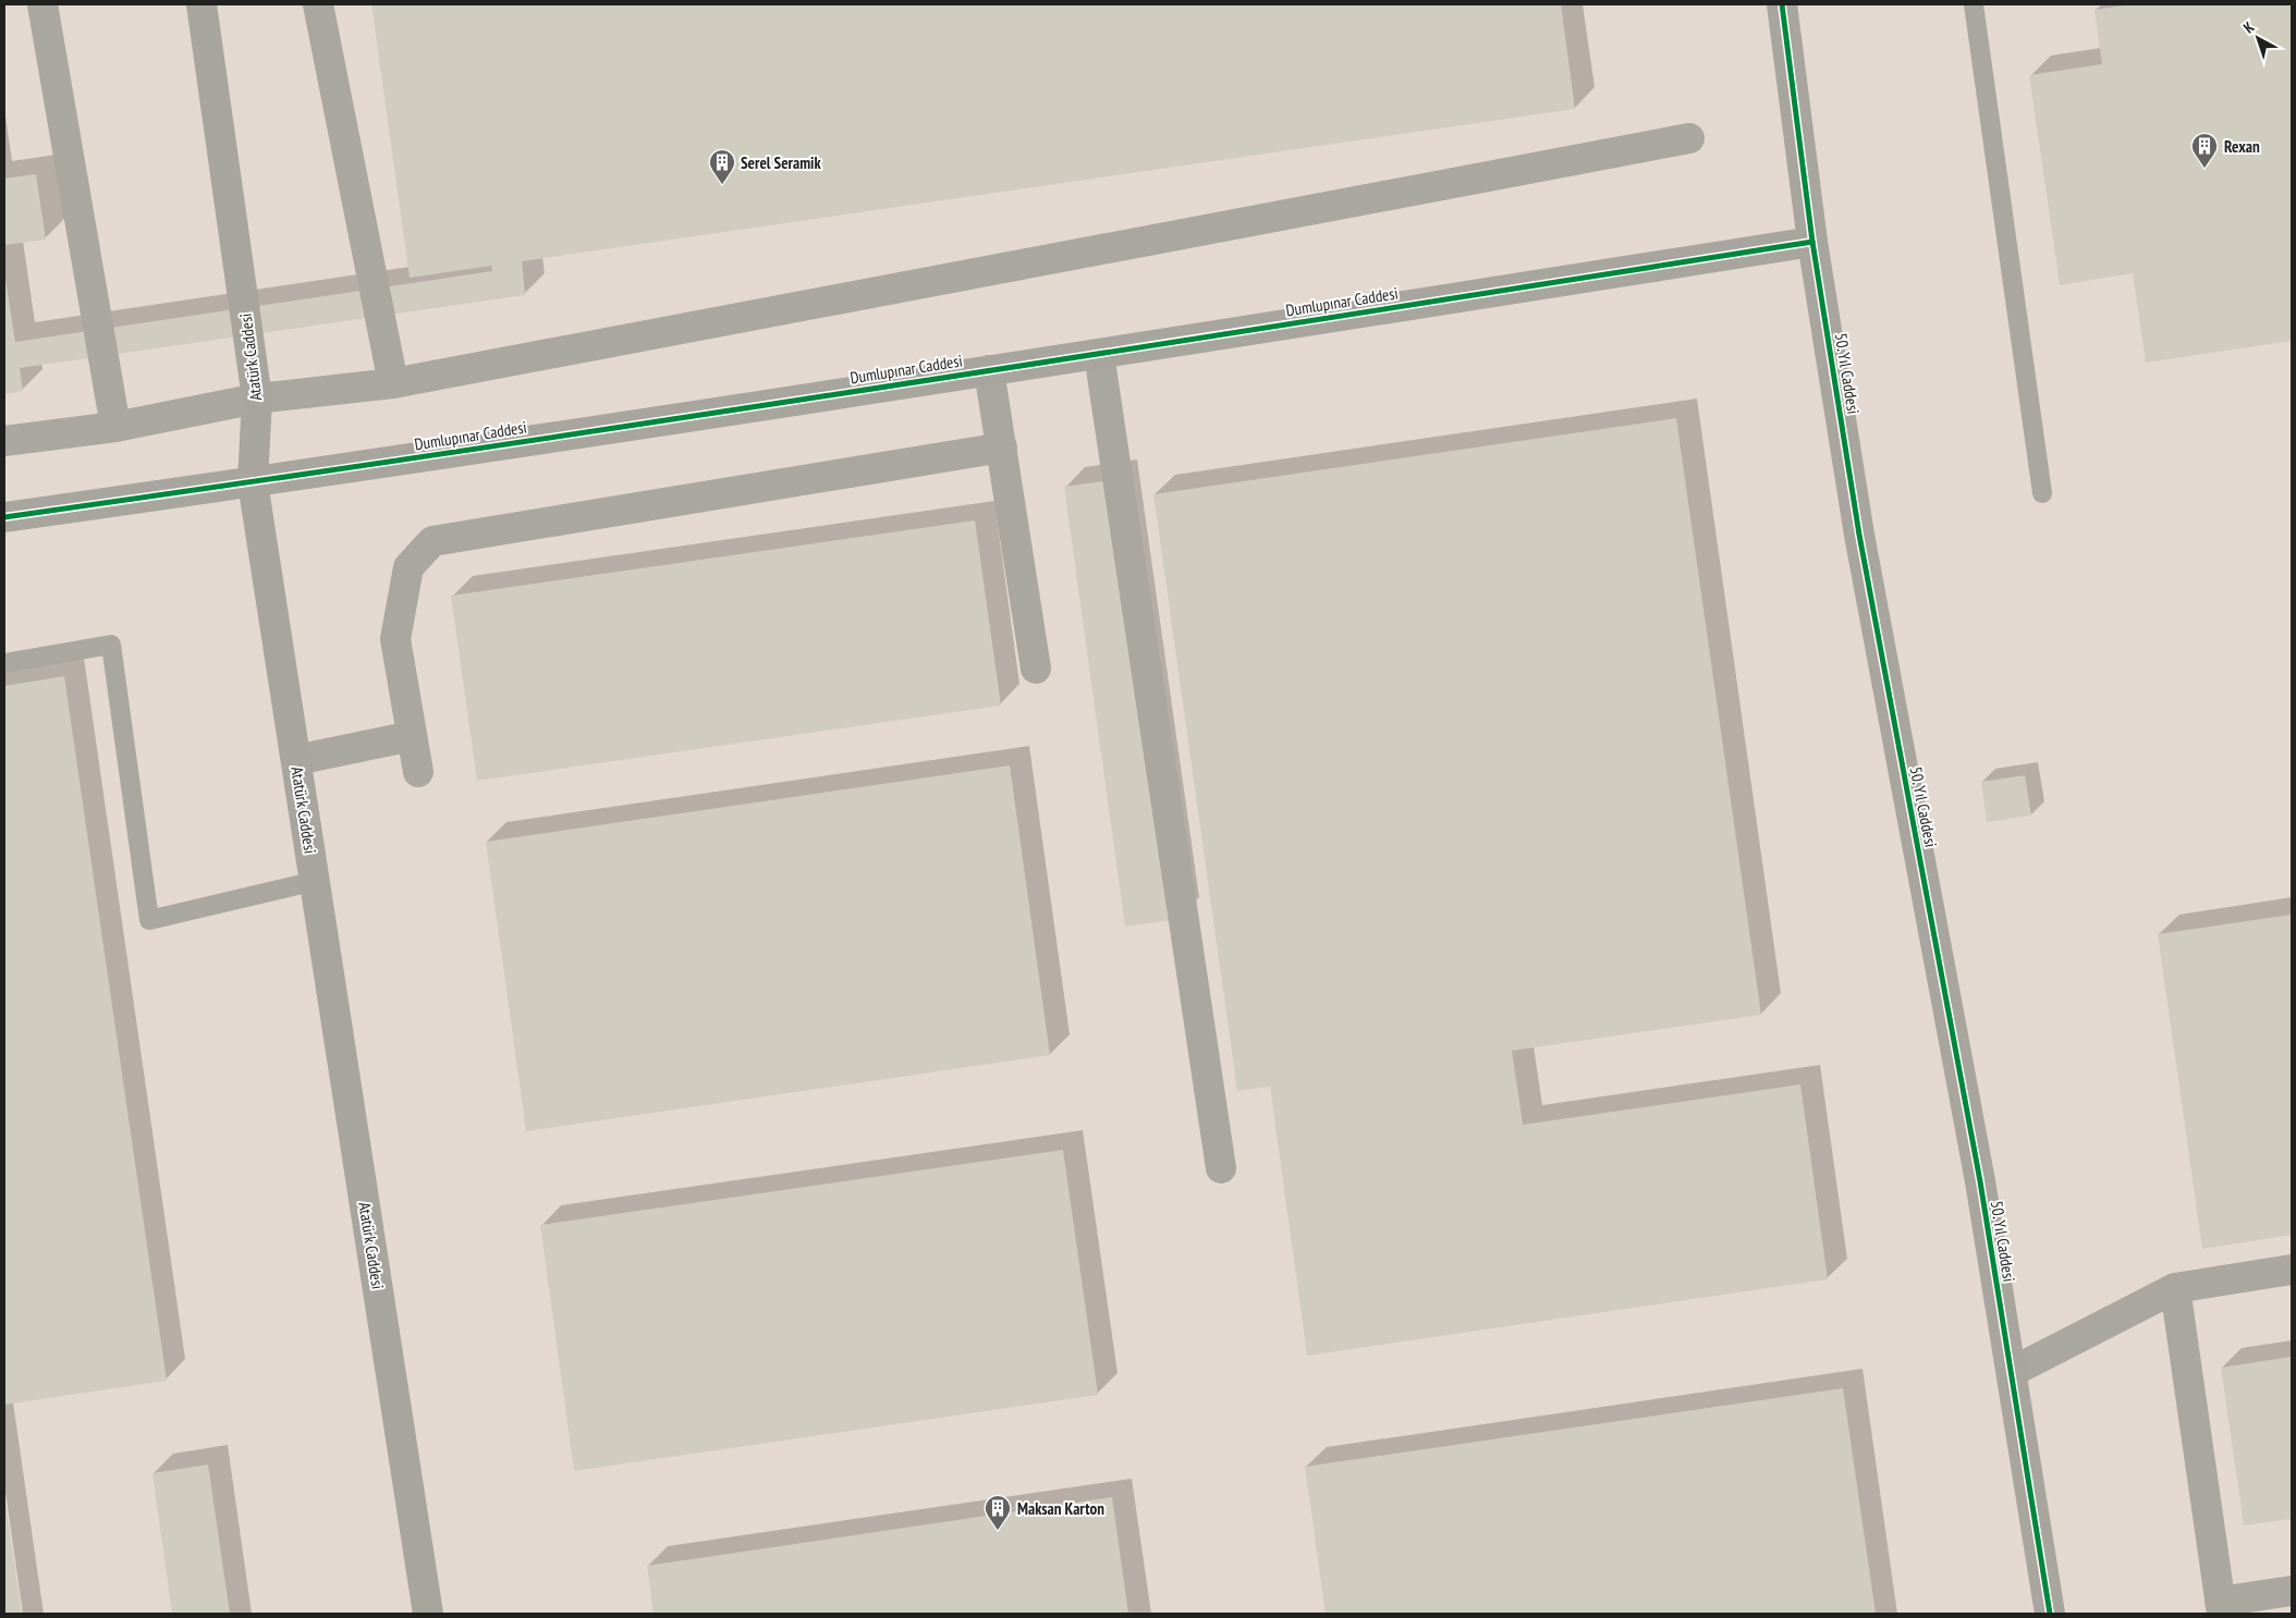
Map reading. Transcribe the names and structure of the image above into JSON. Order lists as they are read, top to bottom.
{
  "streets": {
    "street": ["Dumlupınar Caddesi", "Atatürk Caddesi", "50. Yıl Caddesi"]
  },
  "crossings": [
    ["Dumlupınar Caddesi", "Atatürk Caddesi"],
    ["Dumlupınar Caddesi", "50. Yıl Caddesi"]
  ],
  "places": {
    "building": ["Rexan", "Serel Seramik", "Maksan Karton"]
  },
  "north": "top left"
}
